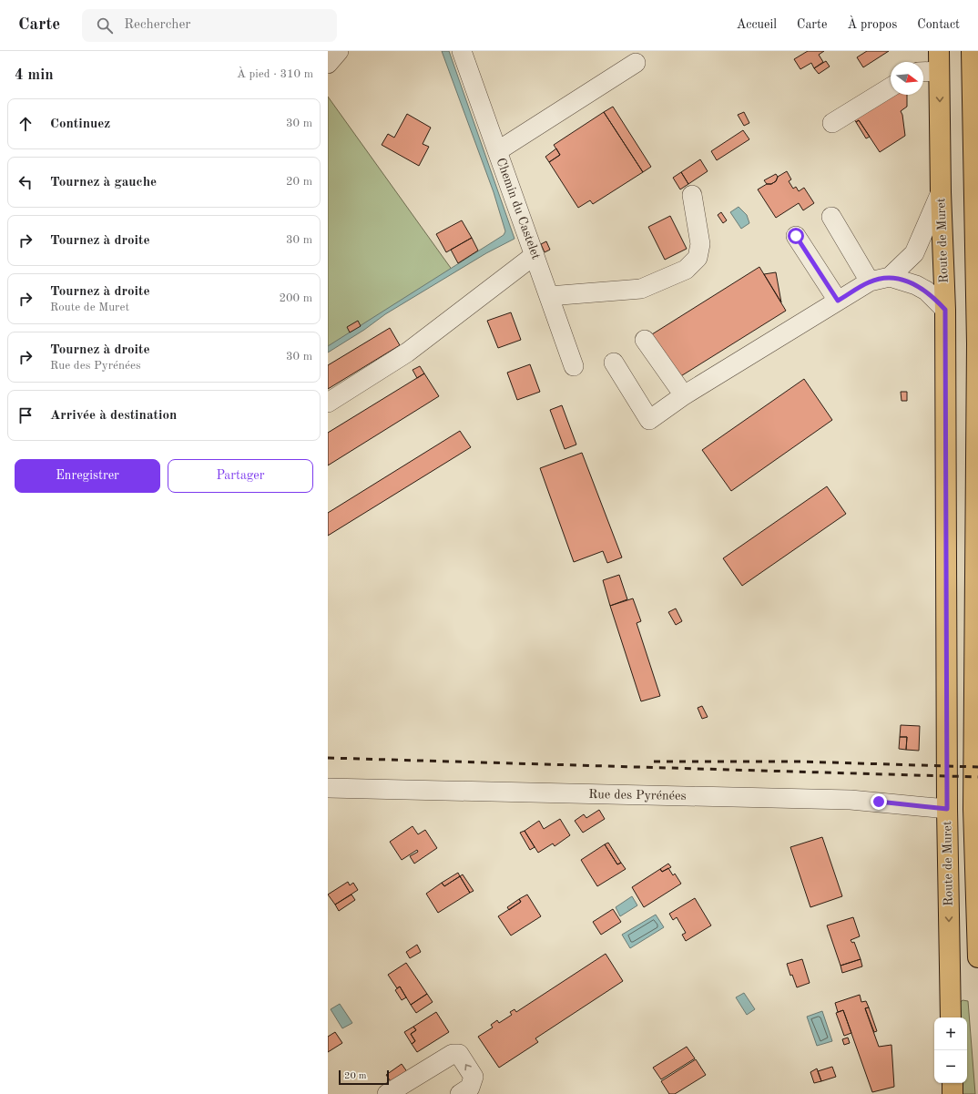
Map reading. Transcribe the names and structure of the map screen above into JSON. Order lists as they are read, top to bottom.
{
  "streets": {
    "main road": ["Route de Muret"],
    "street": ["Chemin du Castelet", "Rue des Pyrénées"]
  },
  "crossings": [
    ["Route de Muret", "Rue des Pyrénées"]
  ],
  "scale_bar": "20 m",
  "north": "right",
  "page": {
    "header": "Carte",
    "search": "Rechercher",
    "nav": [
      "Accueil",
      "Carte",
      "À propos",
      "Contact"
    ],
    "heading": ["4 min", "À pied · 310 m"],
    "list": [
      ["Continuez", "30 m"],
      ["Tournez à gauche", "20 m"],
      ["Tournez à droite", "30 m"],
      ["Tournez à droite", "Route de Muret", "200 m"],
      ["Tournez à droite", "Rue des Pyrénées", "30 m"],
      "Arrivée à destination"
    ],
    "buttons": ["Enregistrer", "Partager"],
    "map_buttons": ["+", "−"],
    "scale": "20 m"
  }
}
